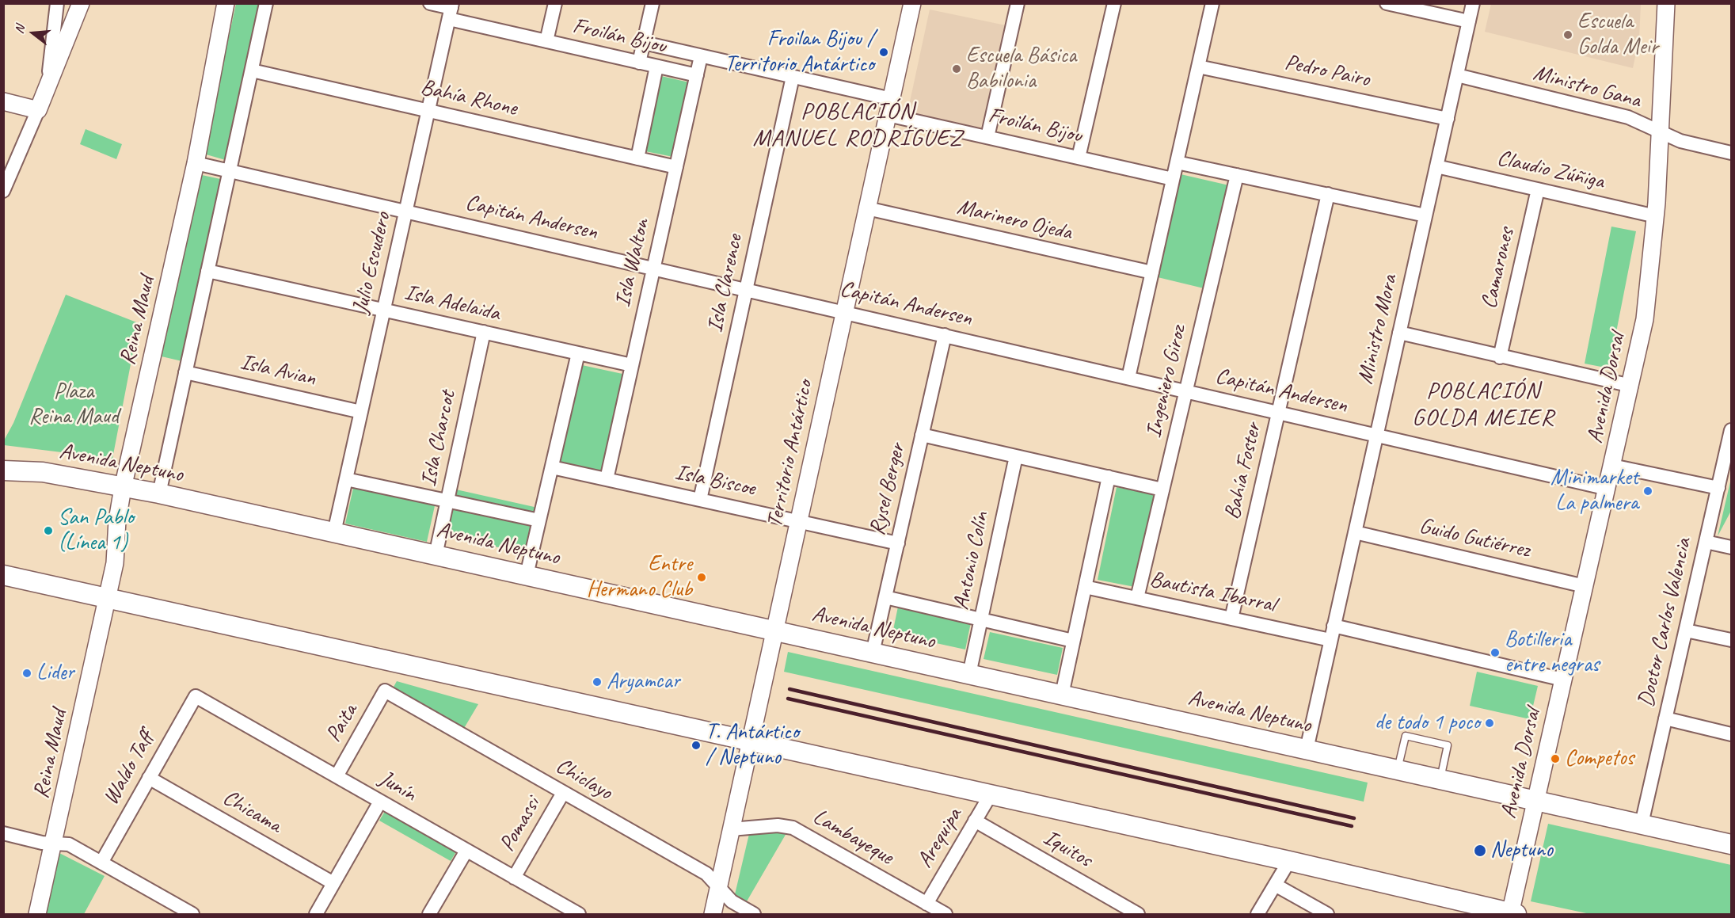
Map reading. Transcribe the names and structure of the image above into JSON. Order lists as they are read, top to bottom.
{
  "streets": {
    "main road": ["Avenida Neptuno"],
    "street": [
      "Froilán Bijou",
      "Pedro Pairo",
      "Ministro Gana",
      "Bahía Rhone",
      "Claudio Zúñiga",
      "Capitán Andersen",
      "Marinero Ojeda",
      "Julio Escudero",
      "Isla Walton",
      "Camarones",
      "Isla Clarence",
      "Isla Adelaida",
      "Reina Maud",
      "Ministro Mora",
      "Isla Avian",
      "Ingeniero Giroz",
      "Avenida Dorsal",
      "Isla Charcot",
      "Territorio Antártico",
      "Bahía Foster",
      "Isla Biscoe",
      "Rysel Berger",
      "Guido Gutiérrez",
      "Antonio Colín",
      "Bautista Ibarral",
      "Doctor Carlos Valencia",
      "Paita",
      "Waldo Taff",
      "Chiclayo",
      "Junín",
      "Chicama",
      "Pomassi",
      "Lambayeque",
      "Arequipa",
      "Iquitos"
    ]
  },
  "crossings": [
    ["Froilán Bijou", "Julio Escudero"],
    ["Froilán Bijou", "Isla Walton"],
    ["Froilán Bijou", "Isla Clarence"],
    ["Froilán Bijou", "Ingeniero Giroz"],
    ["Froilán Bijou", "Territorio Antártico"],
    ["Pedro Pairo", "Ministro Mora"],
    ["Pedro Pairo", "Ingeniero Giroz"],
    ["Ministro Gana", "Ministro Mora"],
    ["Ministro Gana", "Avenida Dorsal"],
    ["Bahía Rhone", "Julio Escudero"],
    ["Bahía Rhone", "Isla Walton"],
    ["Claudio Zúñiga", "Camarones"],
    ["Claudio Zúñiga", "Ministro Mora"],
    ["Claudio Zúñiga", "Avenida Dorsal"],
    ["Capitán Andersen", "Julio Escudero"],
    ["Capitán Andersen", "Isla Walton"],
    ["Capitán Andersen", "Isla Clarence"],
    ["Capitán Andersen", "Reina Maud"],
    ["Capitán Andersen", "Ministro Mora"],
    ["Capitán Andersen", "Ingeniero Giroz"],
    ["Capitán Andersen", "Avenida Dorsal"],
    ["Capitán Andersen", "Territorio Antártico"],
    ["Capitán Andersen", "Bahía Foster"],
    ["Capitán Andersen", "Rysel Berger"],
    ["Marinero Ojeda", "Ingeniero Giroz"],
    ["Marinero Ojeda", "Territorio Antártico"],
    ["Julio Escudero", "Isla Adelaida"],
    ["Julio Escudero", "Isla Avian"],
    ["Julio Escudero", "Avenida Neptuno"],
    ["Isla Walton", "Isla Adelaida"],
    ["Isla Walton", "Isla Biscoe"],
    ["Isla Clarence", "Isla Biscoe"],
    ["Isla Adelaida", "Isla Charcot"],
    ["Reina Maud", "Avenida Neptuno"],
    ["Ministro Mora", "Avenida Neptuno"],
    ["Ministro Mora", "Guido Gutiérrez"],
    ["Ministro Mora", "Bautista Ibarral"],
    ["Ingeniero Giroz", "Bautista Ibarral"],
    ["Avenida Dorsal", "Avenida Neptuno"],
    ["Avenida Dorsal", "Guido Gutiérrez"],
    ["Isla Charcot", "Avenida Neptuno"],
    ["Territorio Antártico", "Avenida Neptuno"],
    ["Territorio Antártico", "Isla Biscoe"],
    ["Territorio Antártico", "Chiclayo"],
    ["Territorio Antártico", "Lambayeque"],
    ["Avenida Neptuno", "Rysel Berger"],
    ["Avenida Neptuno", "Antonio Colín"],
    ["Avenida Neptuno", "Doctor Carlos Valencia"],
    ["Bahía Foster", "Bautista Ibarral"],
    ["Isla Biscoe", "Rysel Berger"],
    ["Paita", "Chiclayo"],
    ["Paita", "Junín"],
    ["Waldo Taff", "Junín"],
    ["Waldo Taff", "Chicama"],
    ["Chiclayo", "Pomassi"],
    ["Junín", "Pomassi"],
    ["Lambayeque", "Arequipa"],
    ["Arequipa", "Iquitos"]
  ],
  "districts": ["POBLACIÓN MANUEL RODRÍGUEZ", "POBLACIÓN GOLDA MEIER"],
  "parks": ["Plaza Reina Maud"],
  "places": [
    "Escuela Golda Meir",
    "Froilan Bijou / Territorio Antártico",
    "Escuela Básica Babilonia",
    "Minimarket La palmera",
    "San Pablo (Línea 1)",
    "Entre Hermano Club",
    "Botilleria entre negras",
    "Lider",
    "Aryamcar",
    "de todo 1 poco",
    "T. Antártico / Neptuno",
    "Competos",
    "Neptuno"
  ],
  "north": "left"
}
